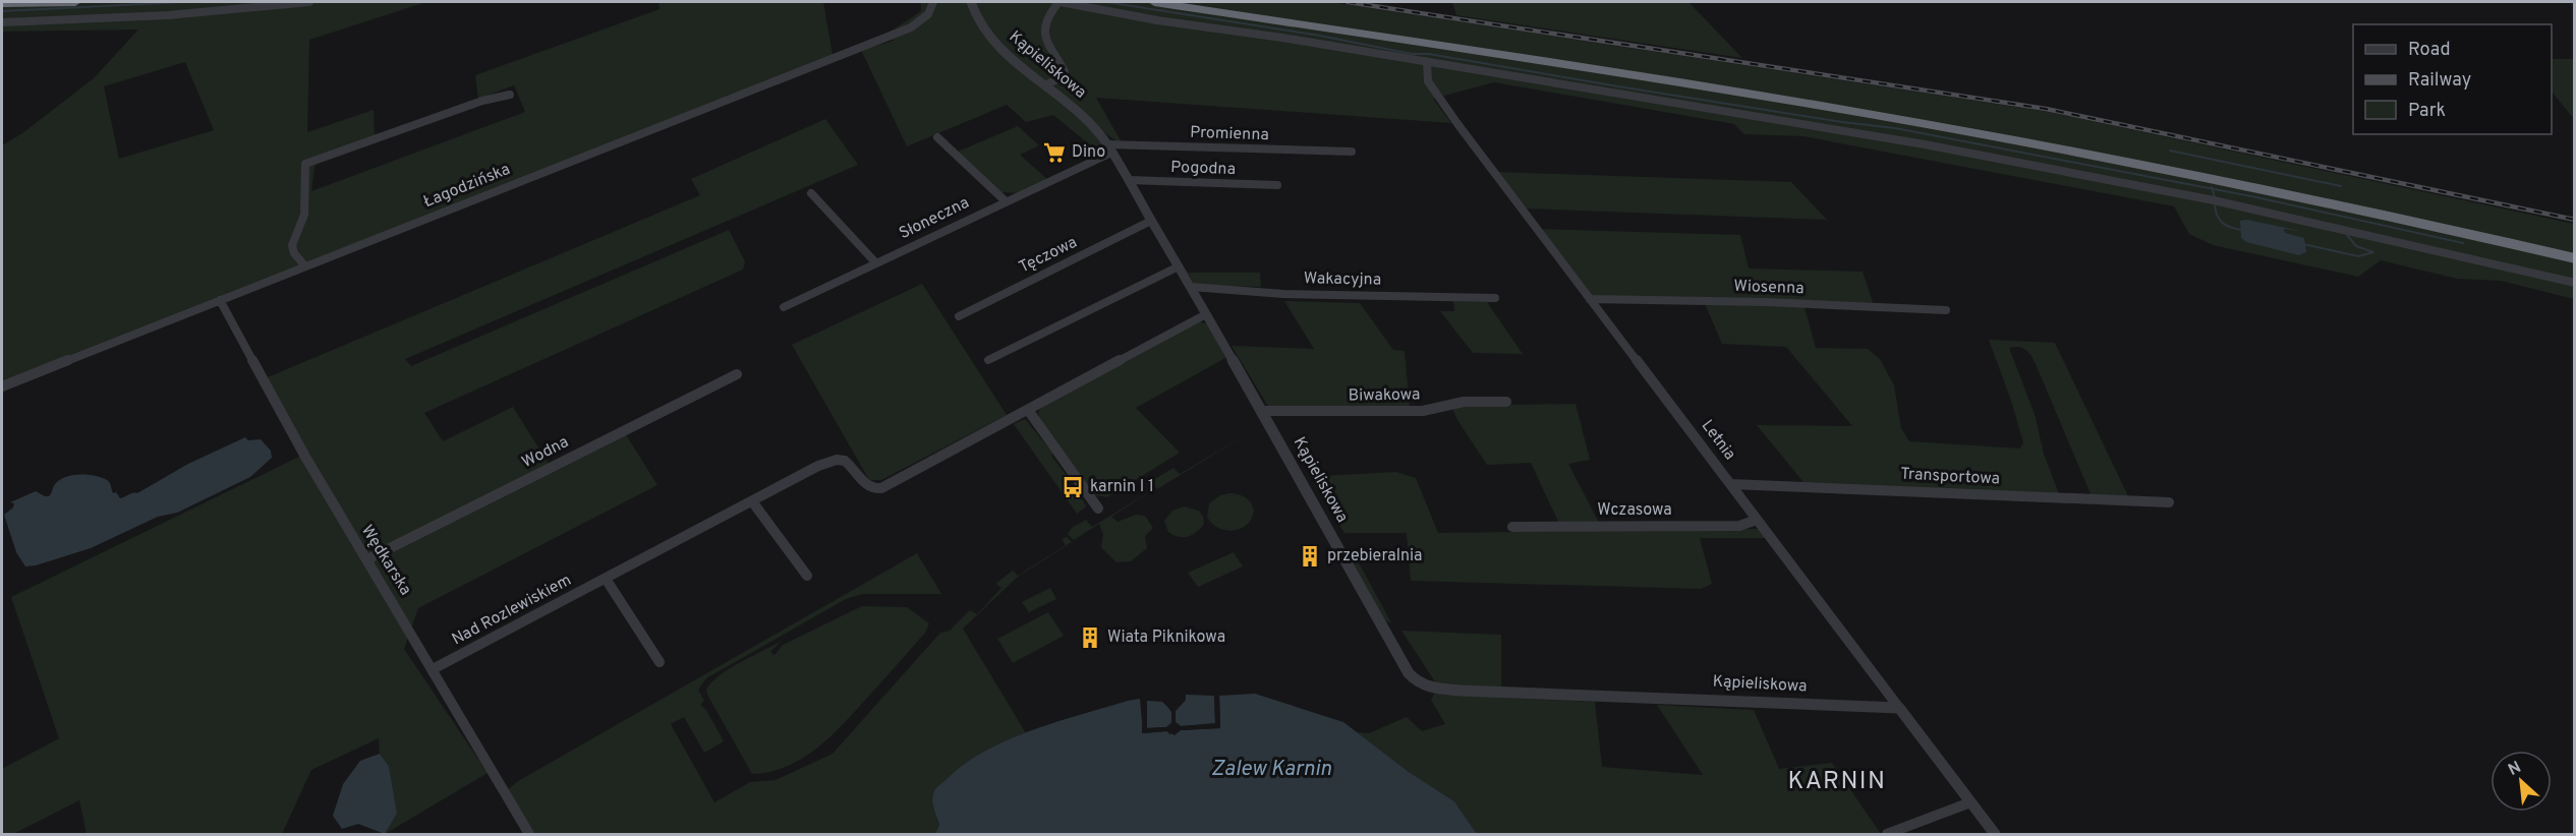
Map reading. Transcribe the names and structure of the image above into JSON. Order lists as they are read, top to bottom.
{
  "streets": {
    "street": [
      "Kąpieliskowa",
      "Promienna",
      "Pogodna",
      "Łagodzińska",
      "Słoneczna",
      "Tęczowa",
      "Wakacyjna",
      "Wiosenna",
      "Biwakowa",
      "Letnia",
      "Wodna",
      "Transportowa",
      "Wczasowa",
      "Wędkarska",
      "Nad Rozlewiskiem"
    ]
  },
  "crossings": [
    ["Kąpieliskowa", "Promienna"],
    ["Kąpieliskowa", "Pogodna"],
    ["Kąpieliskowa", "Słoneczna"],
    ["Kąpieliskowa", "Tęczowa"],
    ["Kąpieliskowa", "Wakacyjna"],
    ["Kąpieliskowa", "Biwakowa"],
    ["Kąpieliskowa", "Letnia"],
    ["Promienna", "Słoneczna"],
    ["Łagodzińska", "Wędkarska"],
    ["Wiosenna", "Letnia"],
    ["Letnia", "Transportowa"],
    ["Letnia", "Wczasowa"],
    ["Wodna", "Wędkarska"],
    ["Wędkarska", "Nad Rozlewiskiem"]
  ],
  "districts": ["KARNIN"],
  "water": ["Zalew Karnin"],
  "places": {
    "supermarket": ["Dino"],
    "bus stop": ["karnin I 1"],
    "building": ["przebieralnia", "Wiata Piknikowa"]
  },
  "legend": ["Road", "Railway", "Park"],
  "north": "top left"
}
